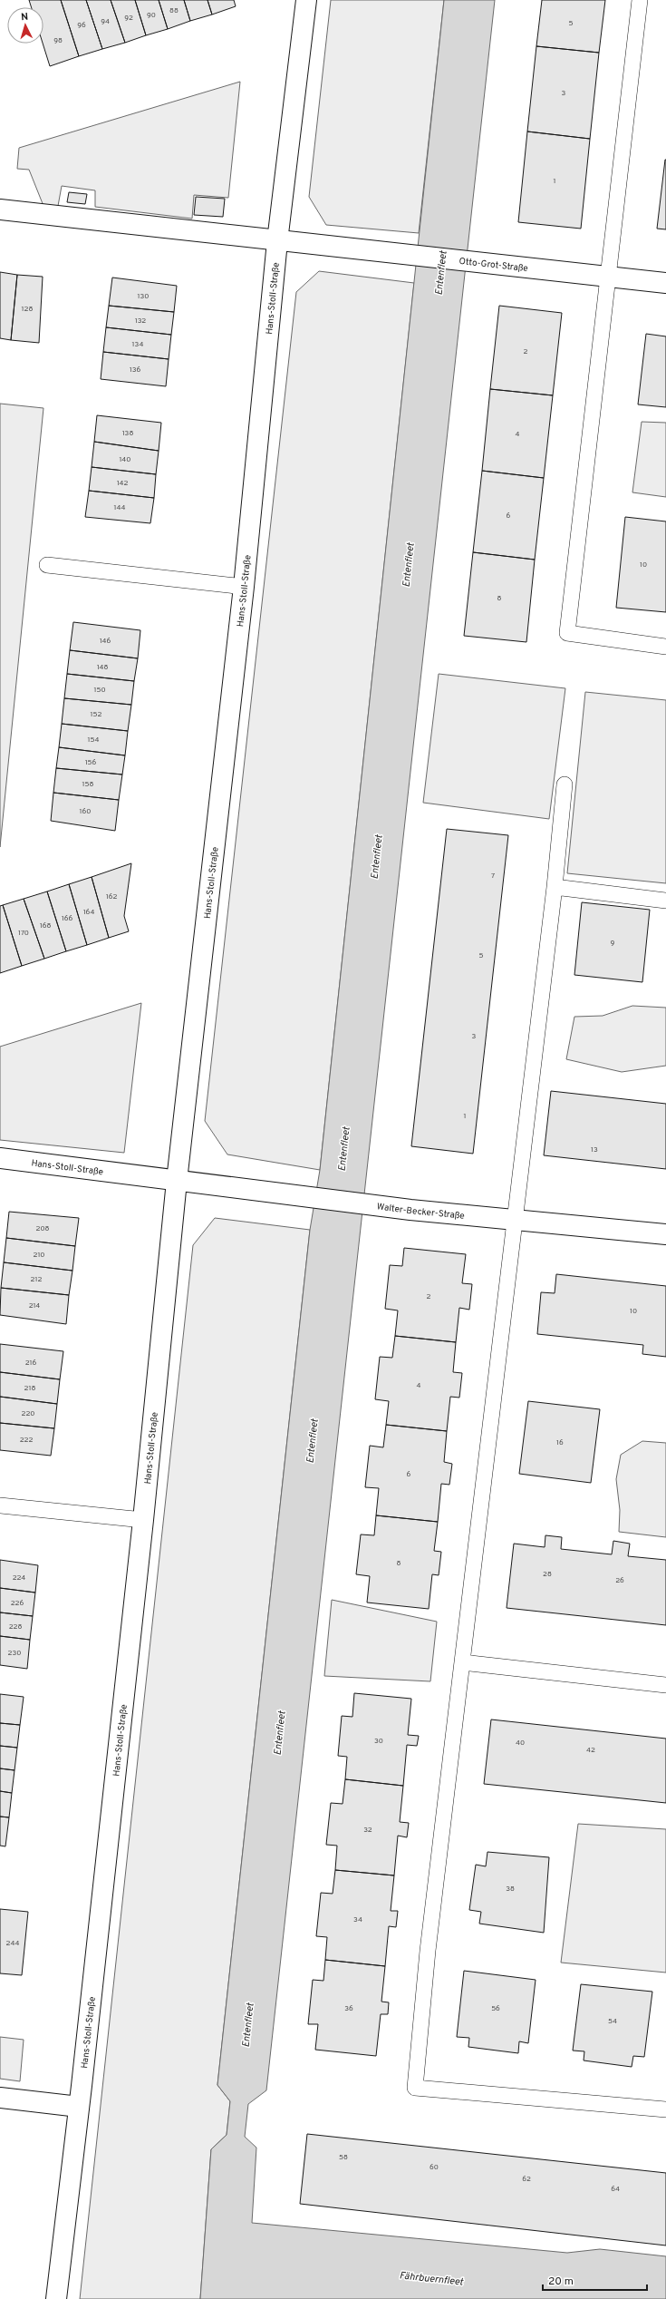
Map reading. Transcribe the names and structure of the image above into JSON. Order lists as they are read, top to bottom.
{
  "streets": {
    "street": ["Otto-Grot-Straße", "Hans-Stoll-Straße", "Walter-Becker-Straße"]
  },
  "crossings": [
    ["Otto-Grot-Straße", "Hans-Stoll-Straße"],
    ["Hans-Stoll-Straße", "Walter-Becker-Straße"]
  ],
  "water": ["Entenfleet", "Fährbuernfleet"],
  "house_numbers": [
    "88",
    "90",
    "92",
    "94",
    "5",
    "96",
    "98",
    "3",
    "1",
    "130",
    "128",
    "132",
    "134",
    "2",
    "136",
    "138",
    "4",
    "140",
    "142",
    "144",
    "6",
    "10",
    "8",
    "146",
    "148",
    "150",
    "152",
    "154",
    "156",
    "158",
    "160",
    "7",
    "162",
    "164",
    "166",
    "168",
    "170",
    "9",
    "5",
    "3",
    "1",
    "13",
    "208",
    "210",
    "212",
    "2",
    "214",
    "10",
    "216",
    "4",
    "218",
    "220",
    "222",
    "16",
    "6",
    "8",
    "28",
    "224",
    "26",
    "226",
    "228",
    "230",
    "30",
    "40",
    "42",
    "32",
    "38",
    "34",
    "244",
    "36",
    "56",
    "54",
    "58",
    "60",
    "62",
    "64"
  ],
  "scale_bar": "20 m",
  "north": "top"
}
